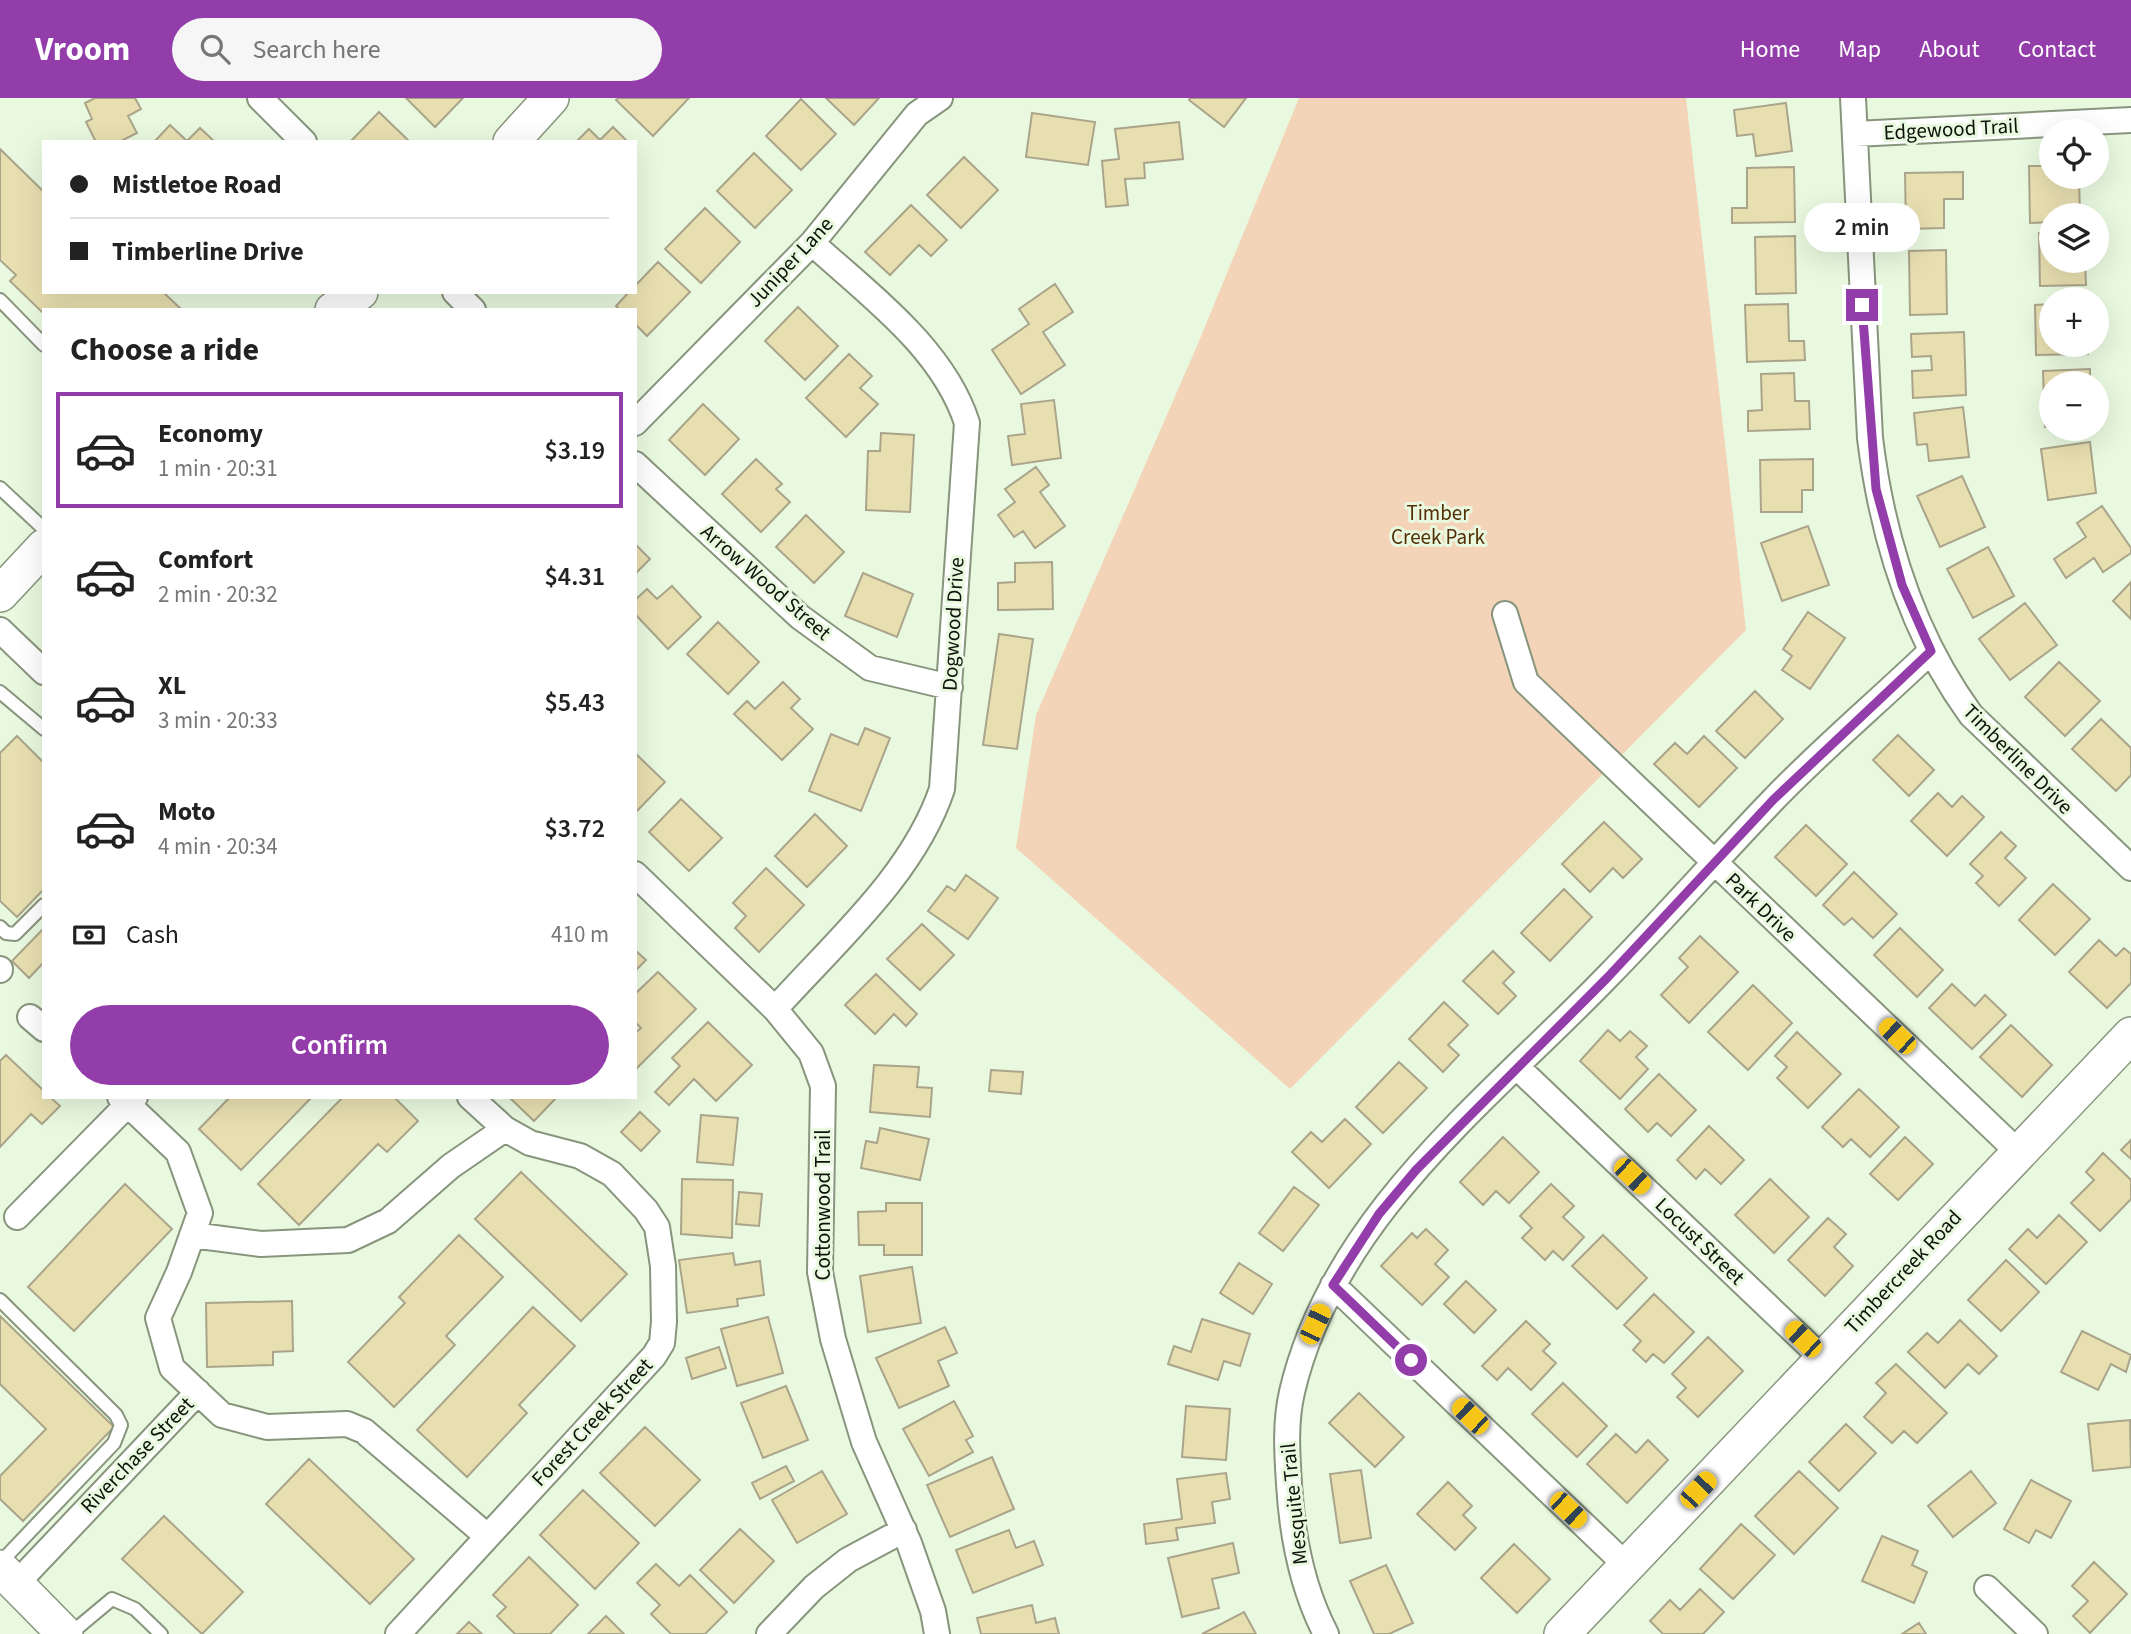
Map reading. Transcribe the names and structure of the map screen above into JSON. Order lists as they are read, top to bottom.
{
  "streets": {
    "street": [
      "Edgewood Trail",
      "Juniper Lane",
      "Arrow Wood Street",
      "Dogwood Drive",
      "Timberline Drive",
      "Park Drive",
      "Cottonwood Trail",
      "Locust Street",
      "Timbercreek Road",
      "Forest Creek Street",
      "Riverchase Street",
      "Mesquite Trail"
    ]
  },
  "crossings": [
    ["Edgewood Trail", "Timberline Drive"],
    ["Juniper Lane", "Dogwood Drive"],
    ["Arrow Wood Street", "Dogwood Drive"],
    ["Dogwood Drive", "Cottonwood Trail"],
    ["Timberline Drive", "Mesquite Trail"],
    ["Park Drive", "Timbercreek Road"],
    ["Park Drive", "Mesquite Trail"],
    ["Locust Street", "Timbercreek Road"],
    ["Locust Street", "Mesquite Trail"],
    ["Forest Creek Street", "Riverchase Street"]
  ],
  "parks": ["Timber Creek Park"],
  "page": {
    "header": "Vroom",
    "search": "Search here",
    "nav": [
      "Home",
      "Map",
      "About",
      "Contact"
    ],
    "map_buttons": ["+", "−"],
    "banner": ["Mistletoe Road", "Timberline Drive"],
    "bubble": "2 min",
    "heading": "Choose a ride",
    "list": [
      {
        "name": "Economy",
        "note": "1 min · 20:31",
        "value": "$3.19"
      },
      {
        "name": "Comfort",
        "note": "2 min · 20:32",
        "value": "$4.31"
      },
      {
        "name": "XL",
        "note": "3 min · 20:33",
        "value": "$5.43"
      },
      {
        "name": "Moto",
        "note": "4 min · 20:34",
        "value": "$3.72"
      }
    ],
    "pay": ["Cash", "410 m"],
    "buttons": "Confirm"
  }
}
